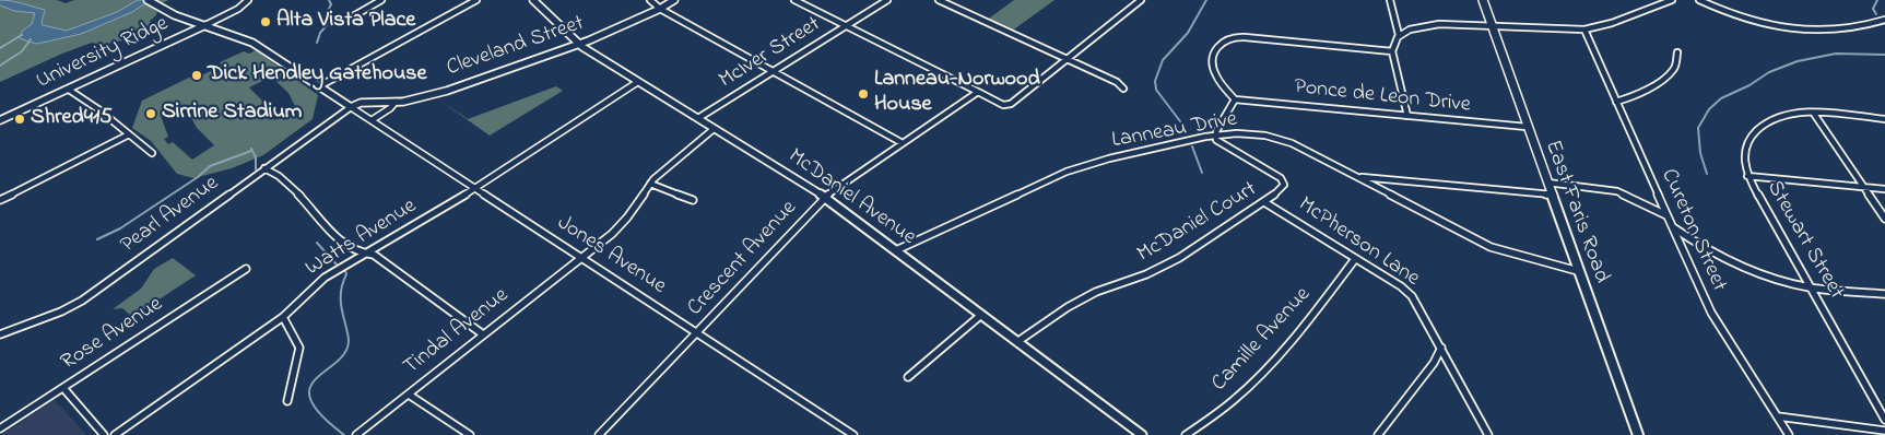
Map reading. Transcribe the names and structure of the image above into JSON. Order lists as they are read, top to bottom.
{
  "streets": {
    "main road": ["East Faris Road"],
    "street": [
      "Cleveland Street",
      "University Ridge",
      "McIver Street",
      "Ponce de Leon Drive",
      "Lanneau Drive",
      "McDaniel Avenue",
      "Pearl Avenue",
      "McDaniel Court",
      "Cureton Street",
      "Watts Avenue",
      "Stewart Street",
      "McPherson Lane",
      "Jones Avenue",
      "Crescent Avenue",
      "Tindal Avenue",
      "Rose Avenue",
      "Camille Avenue"
    ]
  },
  "crossings": [
    ["Cleveland Street", "McDaniel Avenue"],
    ["Cleveland Street", "Pearl Avenue"],
    ["Cleveland Street", "Jones Avenue"],
    ["McIver Street", "McDaniel Avenue"],
    ["Ponce de Leon Drive", "East Faris Road"],
    ["Lanneau Drive", "McDaniel Avenue"],
    ["Lanneau Drive", "East Faris Road"],
    ["Lanneau Drive", "McDaniel Court"],
    ["McDaniel Avenue", "McDaniel Court"],
    ["McDaniel Avenue", "Watts Avenue"],
    ["McDaniel Avenue", "Crescent Avenue"],
    ["McDaniel Avenue", "Tindal Avenue"],
    ["Pearl Avenue", "Jones Avenue"],
    ["McDaniel Court", "McPherson Lane"],
    ["Watts Avenue", "Jones Avenue"],
    ["McPherson Lane", "Camille Avenue"],
    ["Jones Avenue", "Crescent Avenue"],
    ["Jones Avenue", "Tindal Avenue"]
  ],
  "places": [
    "Alta Vista Place",
    "Dick Hendley Gatehouse",
    "Lanneau-Norwood House",
    "Sirrine Stadium",
    "Shred415"
  ]
}
